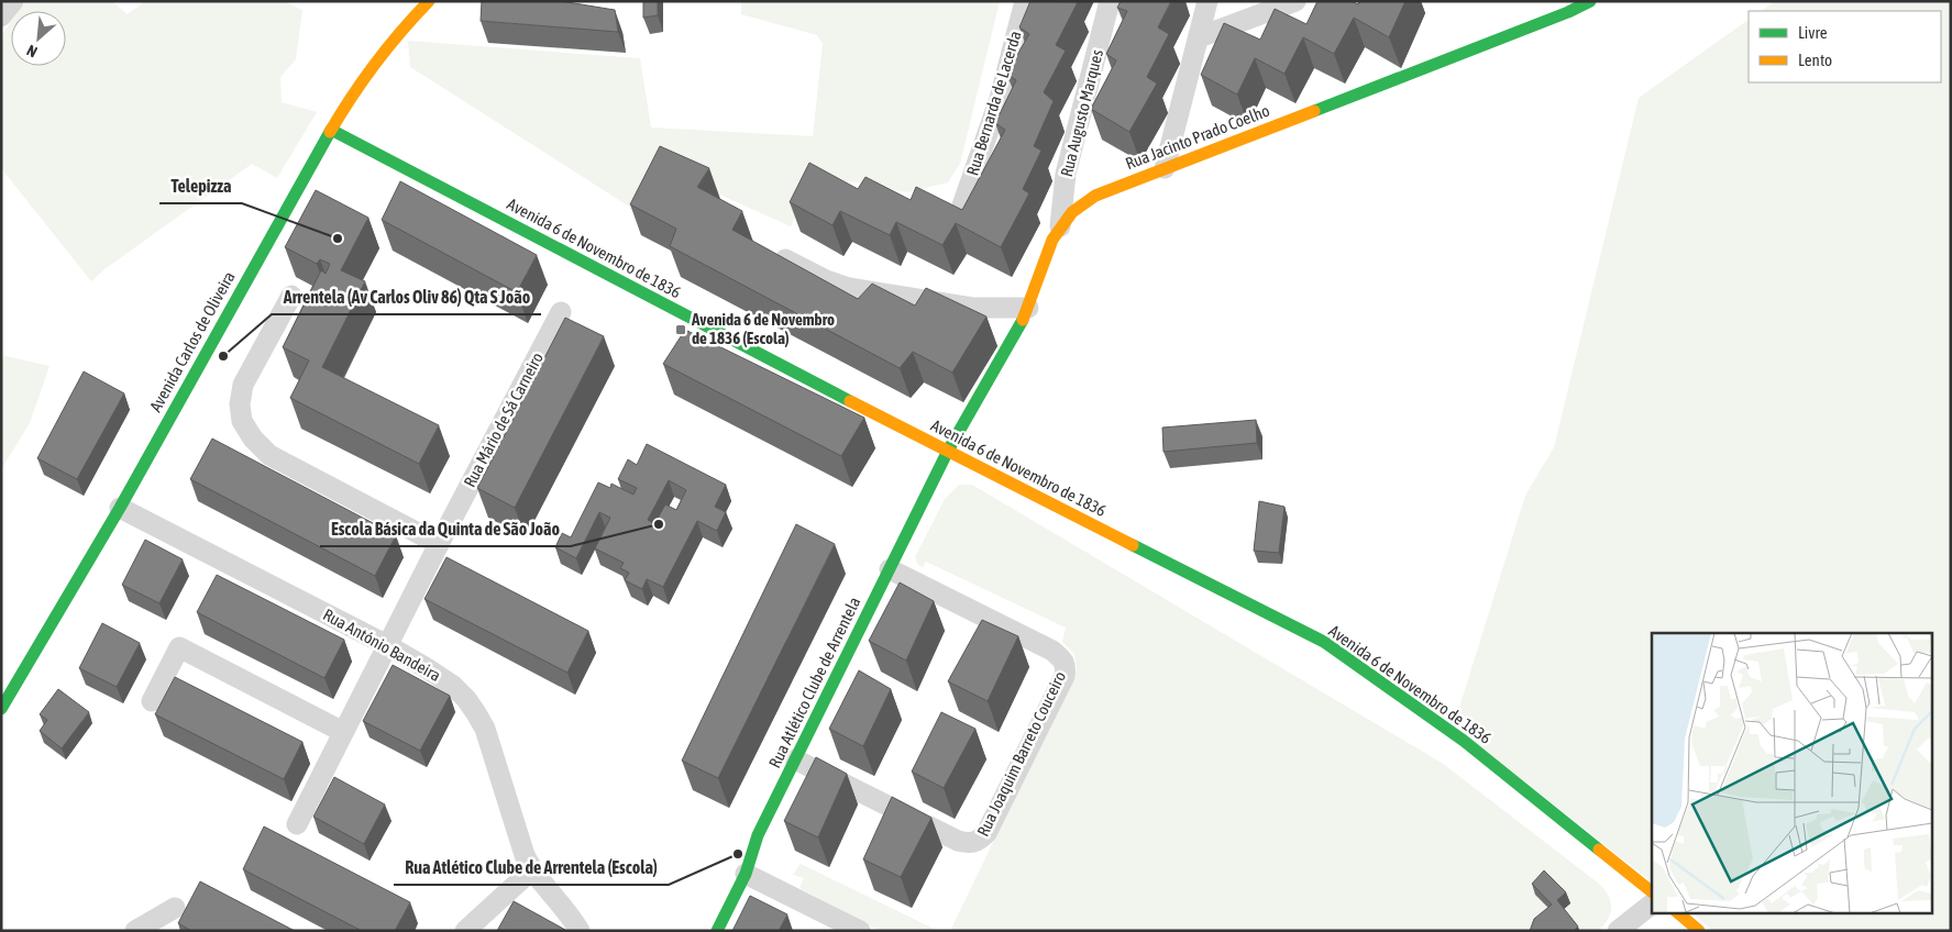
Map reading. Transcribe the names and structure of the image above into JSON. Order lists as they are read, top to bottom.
{
  "streets": {
    "street": [
      "Rua Bernarda de Lacerda",
      "Rua Augusto Marques",
      "Rua Jacinto Prado Coelho",
      "Avenida 6 de Novembro de 1836",
      "Avenida Carlos de Oliveira",
      "Rua Mário de Sá Carneiro",
      "Rua António Bandeira",
      "Rua Atlético Clube de Arrentela",
      "Rua Joaquim Barreto Couceiro"
    ]
  },
  "crossings": [
    ["Rua Augusto Marques", "Rua Jacinto Prado Coelho"],
    ["Rua Jacinto Prado Coelho", "Avenida 6 de Novembro de 1836"],
    ["Rua Jacinto Prado Coelho", "Rua Atlético Clube de Arrentela"],
    ["Avenida 6 de Novembro de 1836", "Avenida Carlos de Oliveira"],
    ["Avenida 6 de Novembro de 1836", "Rua Atlético Clube de Arrentela"],
    ["Avenida Carlos de Oliveira", "Rua António Bandeira"],
    ["Rua Mário de Sá Carneiro", "Rua António Bandeira"],
    ["Rua Atlético Clube de Arrentela", "Rua Joaquim Barreto Couceiro"]
  ],
  "places": {
    "other": [
      "Telepizza",
      "Arrentela (Av Carlos Oliv 86) Qta S João",
      "Escola Básica da Quinta de São João",
      "Rua Atlético Clube de Arrentela (Escola)"
    ],
    "transit": ["Avenida 6 de Novembro de 1836 (Escola)"]
  },
  "legend": ["Livre", "Lento"],
  "north": "bottom left"
}
